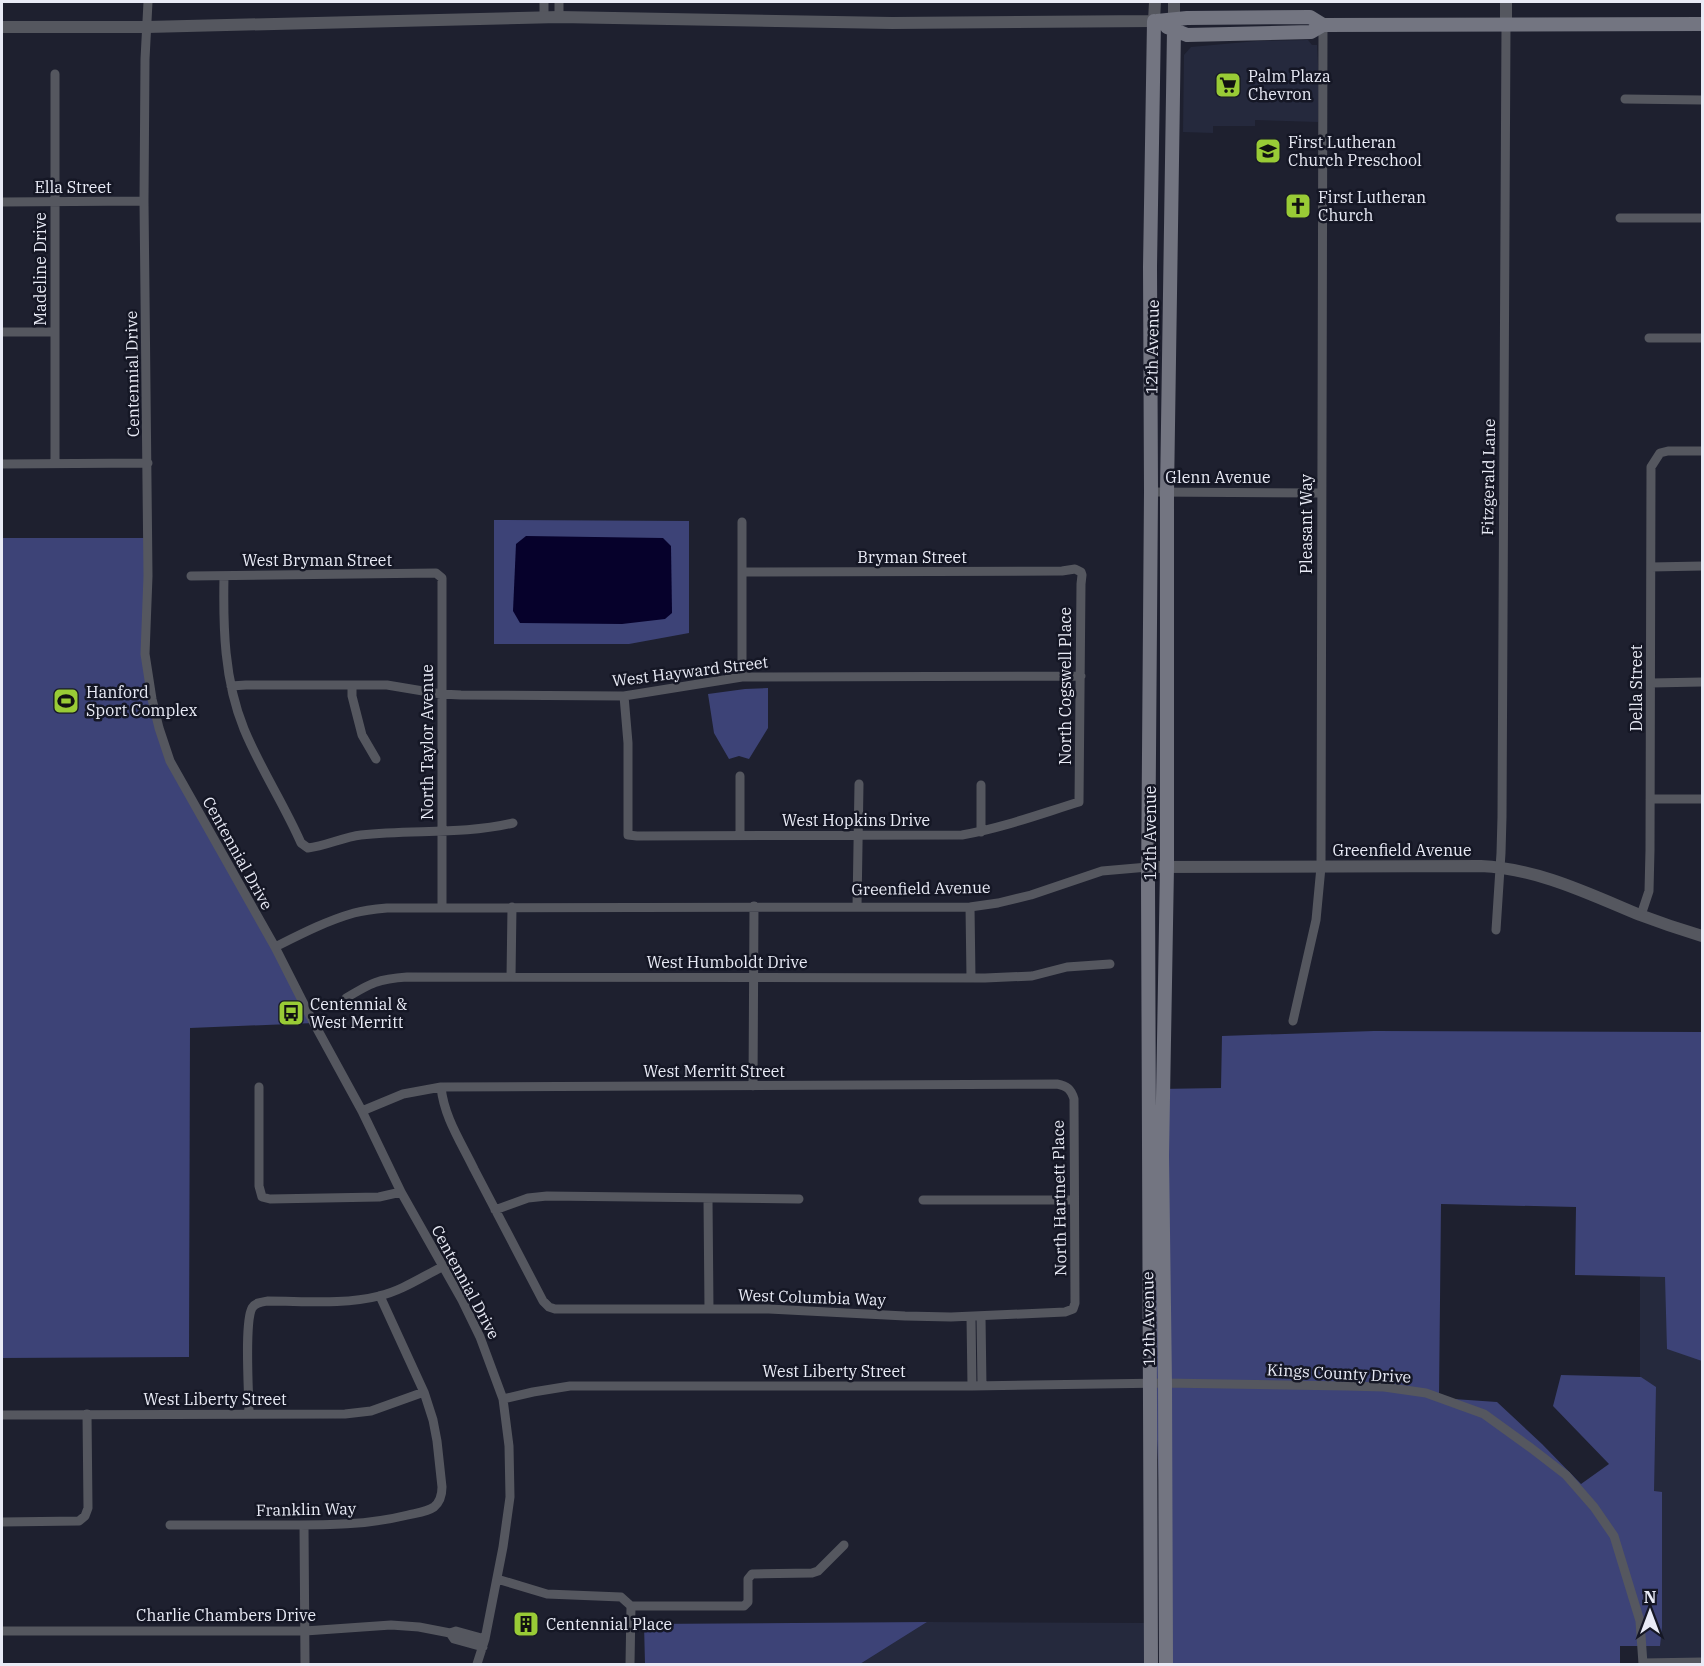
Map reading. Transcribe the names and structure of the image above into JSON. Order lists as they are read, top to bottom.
{
  "streets": {
    "main road": ["12th Avenue"],
    "street": [
      "Ella Street",
      "Madeline Drive",
      "Centennial Drive",
      "Glenn Avenue",
      "Fitzgerald Lane",
      "Pleasant Way",
      "Bryman Street",
      "West Bryman Street",
      "West Hayward Street",
      "North Cogswell Place",
      "Della Street",
      "North Taylor Avenue",
      "West Hopkins Drive",
      "Greenfield Avenue",
      "West Humboldt Drive",
      "West Merritt Street",
      "North Hartnett Place",
      "West Columbia Way",
      "West Liberty Street",
      "Kings County Drive",
      "Franklin Way",
      "Charlie Chambers Drive"
    ]
  },
  "crossings": [
    ["Ella Street", "Madeline Drive"],
    ["Ella Street", "Centennial Drive"],
    ["12th Avenue", "Glenn Avenue"],
    ["12th Avenue", "Greenfield Avenue"],
    ["12th Avenue", "West Liberty Street"],
    ["12th Avenue", "Kings County Drive"],
    ["Centennial Drive", "Greenfield Avenue"],
    ["Centennial Drive", "West Merritt Street"],
    ["Centennial Drive", "West Liberty Street"],
    ["Centennial Drive", "Charlie Chambers Drive"],
    ["Glenn Avenue", "Pleasant Way"],
    ["Fitzgerald Lane", "Greenfield Avenue"],
    ["Pleasant Way", "Greenfield Avenue"],
    ["Bryman Street", "North Cogswell Place"],
    ["West Bryman Street", "North Taylor Avenue"],
    ["West Hayward Street", "North Cogswell Place"],
    ["West Hayward Street", "North Taylor Avenue"],
    ["West Hayward Street", "West Hopkins Drive"],
    ["North Cogswell Place", "West Hopkins Drive"],
    ["Della Street", "Greenfield Avenue"],
    ["North Taylor Avenue", "Greenfield Avenue"],
    ["West Merritt Street", "North Hartnett Place"],
    ["North Hartnett Place", "West Columbia Way"],
    ["West Liberty Street", "Kings County Drive"],
    ["West Liberty Street", "Franklin Way"]
  ],
  "places": {
    "supermarket": ["Palm Plaza Chevron"],
    "school or university": ["First Lutheran Church Preschool"],
    "church": ["First Lutheran Church"],
    "sports": ["Hanford Sport Complex"],
    "bus stop": ["Centennial & West Merritt"],
    "building": ["Centennial Place"]
  },
  "north": "top"
}
